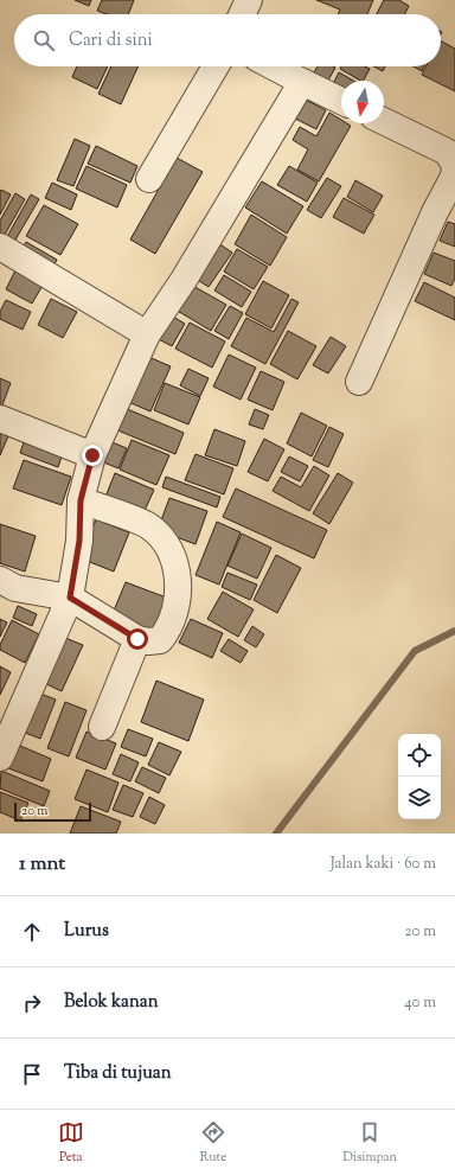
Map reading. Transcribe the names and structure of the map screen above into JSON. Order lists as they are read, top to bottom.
{
  "scale_bar": "20 m",
  "north": "bottom",
  "page": {
    "search": "Cari di sini",
    "scale": "20 m",
    "heading": ["1 mnt", "Jalan kaki · 60 m"],
    "list": [
      ["Lurus", "20 m"],
      ["Belok kanan", "40 m"],
      "Tiba di tujuan"
    ],
    "nav": ["Peta", "Rute", "Disimpan"]
  }
}
